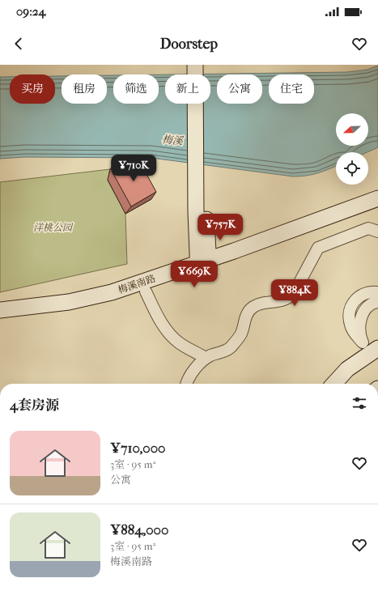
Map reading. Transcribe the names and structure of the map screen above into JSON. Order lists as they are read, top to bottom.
{
  "streets": {
    "main road": ["梅溪南路"]
  },
  "water": ["梅溪"],
  "parks": ["洋桃公园"],
  "north": "left",
  "page": {
    "status": "09:24",
    "header": "Doorstep",
    "chip": [
      "买房",
      "租房",
      "筛选",
      "新上",
      "公寓",
      "住宅"
    ],
    "price": [
      "¥710K",
      "¥757K",
      "¥669K",
      "¥884K"
    ],
    "heading": "4套房源",
    "list": [
      {
        "name": "¥710,000",
        "note": "3室 · 95 m² · 公寓"
      },
      {
        "name": "¥884,000",
        "note": "3室 · 95 m² · 梅溪南路"
      }
    ]
  }
}
